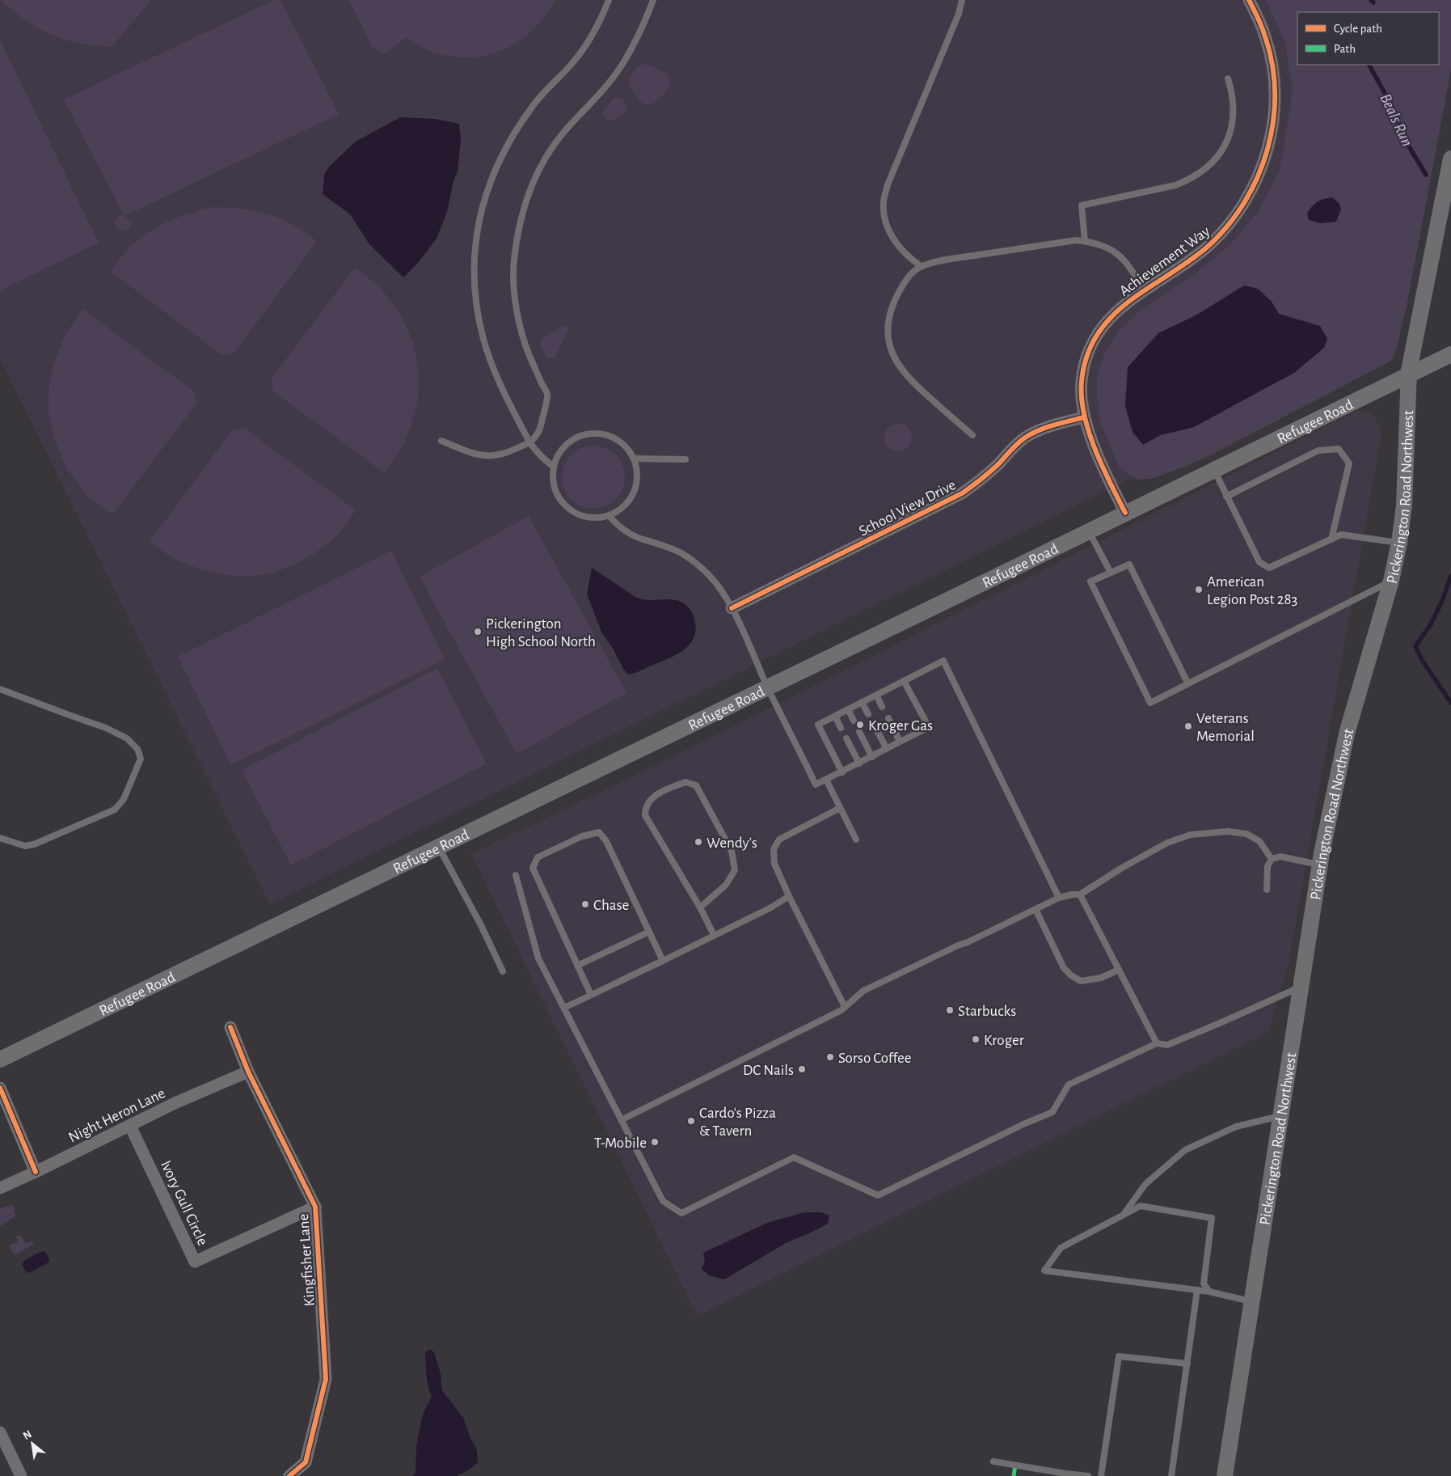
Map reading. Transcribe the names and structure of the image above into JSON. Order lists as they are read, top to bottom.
{
  "streets": {
    "main road": ["Refugee Road", "Pickerington Road Northwest"],
    "street": [
      "Achievement Way",
      "School View Drive",
      "Night Heron Lane",
      "Ivory Gull Circle",
      "Kingfisher Lane"
    ]
  },
  "crossings": [
    ["Achievement Way", "Refugee Road"],
    ["Achievement Way", "School View Drive"],
    ["Refugee Road", "Pickerington Road Northwest"],
    ["Night Heron Lane", "Ivory Gull Circle"],
    ["Night Heron Lane", "Kingfisher Lane"],
    ["Ivory Gull Circle", "Kingfisher Lane"]
  ],
  "water": ["Beals Run"],
  "places": [
    "American Legion Post 283",
    "Pickerington High School North",
    "Kroger Gas",
    "Veterans Memorial",
    "Wendy's",
    "Chase",
    "Starbucks",
    "Kroger",
    "Sorso Coffee",
    "DC Nails",
    "Cardo's Pizza & Tavern",
    "T-Mobile"
  ],
  "legend": ["Cycle path", "Path"],
  "north": "top left"
}
